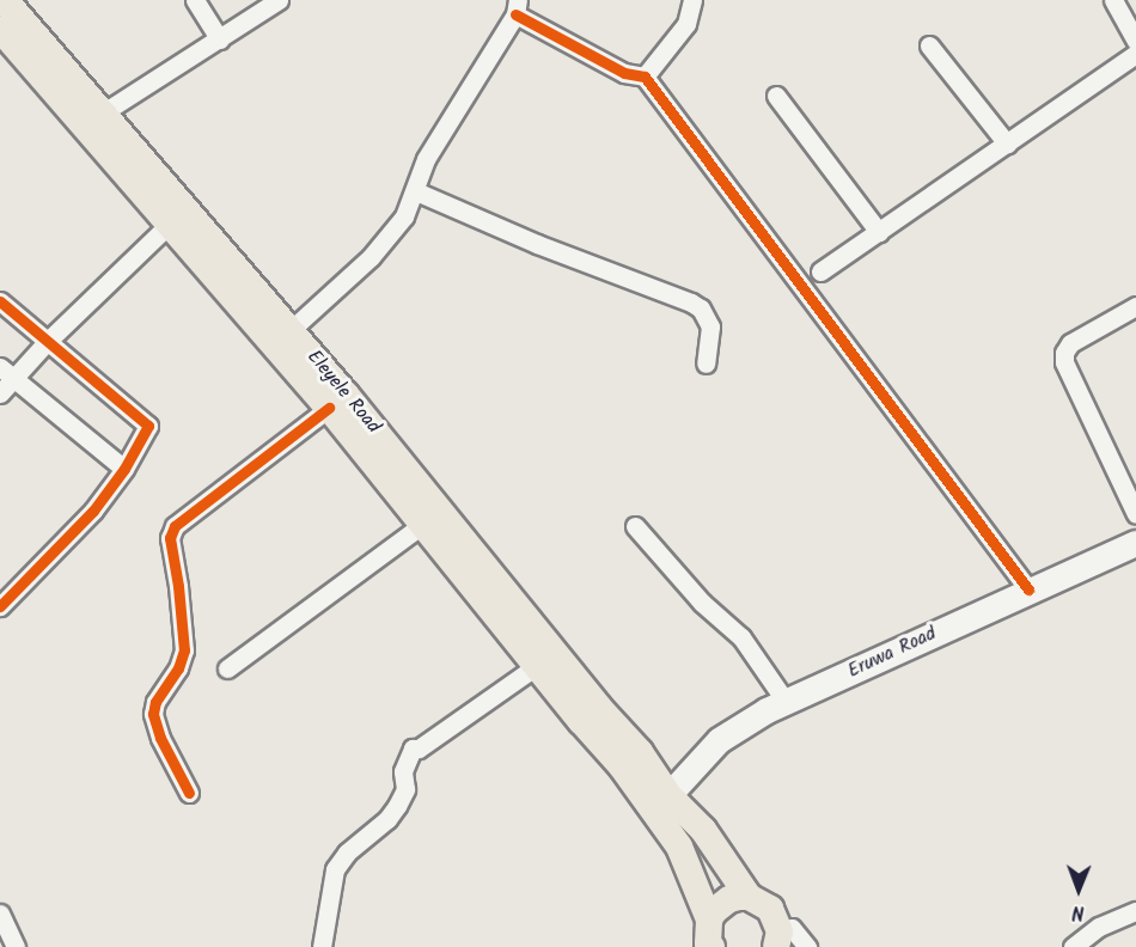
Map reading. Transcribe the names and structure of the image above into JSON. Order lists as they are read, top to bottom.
{
  "streets": {
    "main road": ["Eleyele Road", "Eruwa Road"]
  },
  "crossings": [
    ["Eleyele Road", "Eruwa Road"]
  ],
  "north": "bottom"
}
